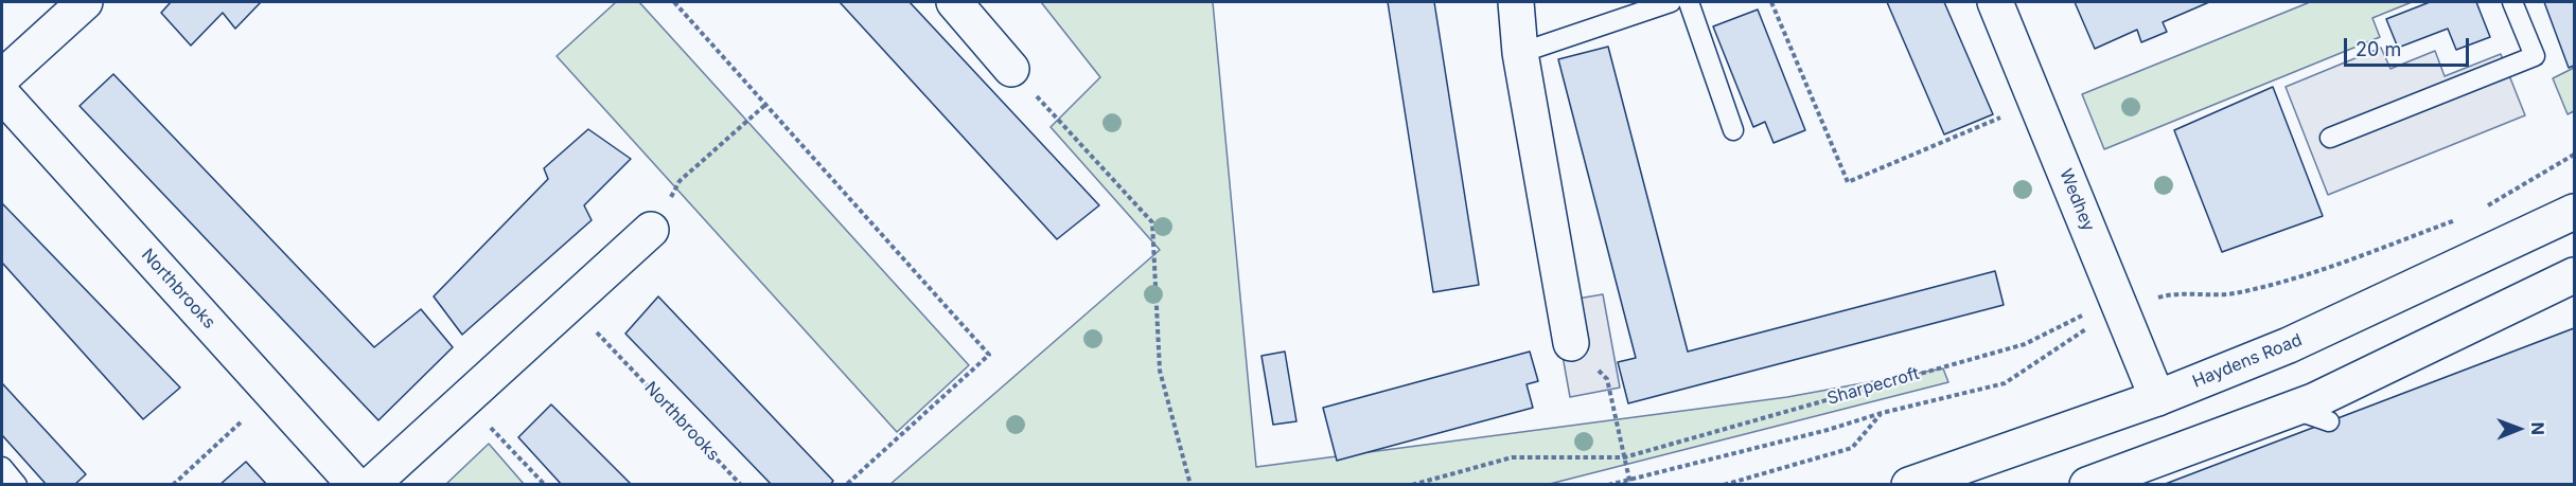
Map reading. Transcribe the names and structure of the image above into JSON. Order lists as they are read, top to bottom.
{
  "streets": {
    "street": ["Wedhey", "Northbrooks", "Haydens Road"],
    "path": ["Sharpecroft"]
  },
  "crossings": [
    ["Wedhey", "Haydens Road"],
    ["Wedhey", "Sharpecroft"]
  ],
  "scale_bar": "20 m",
  "north": "right"
}
